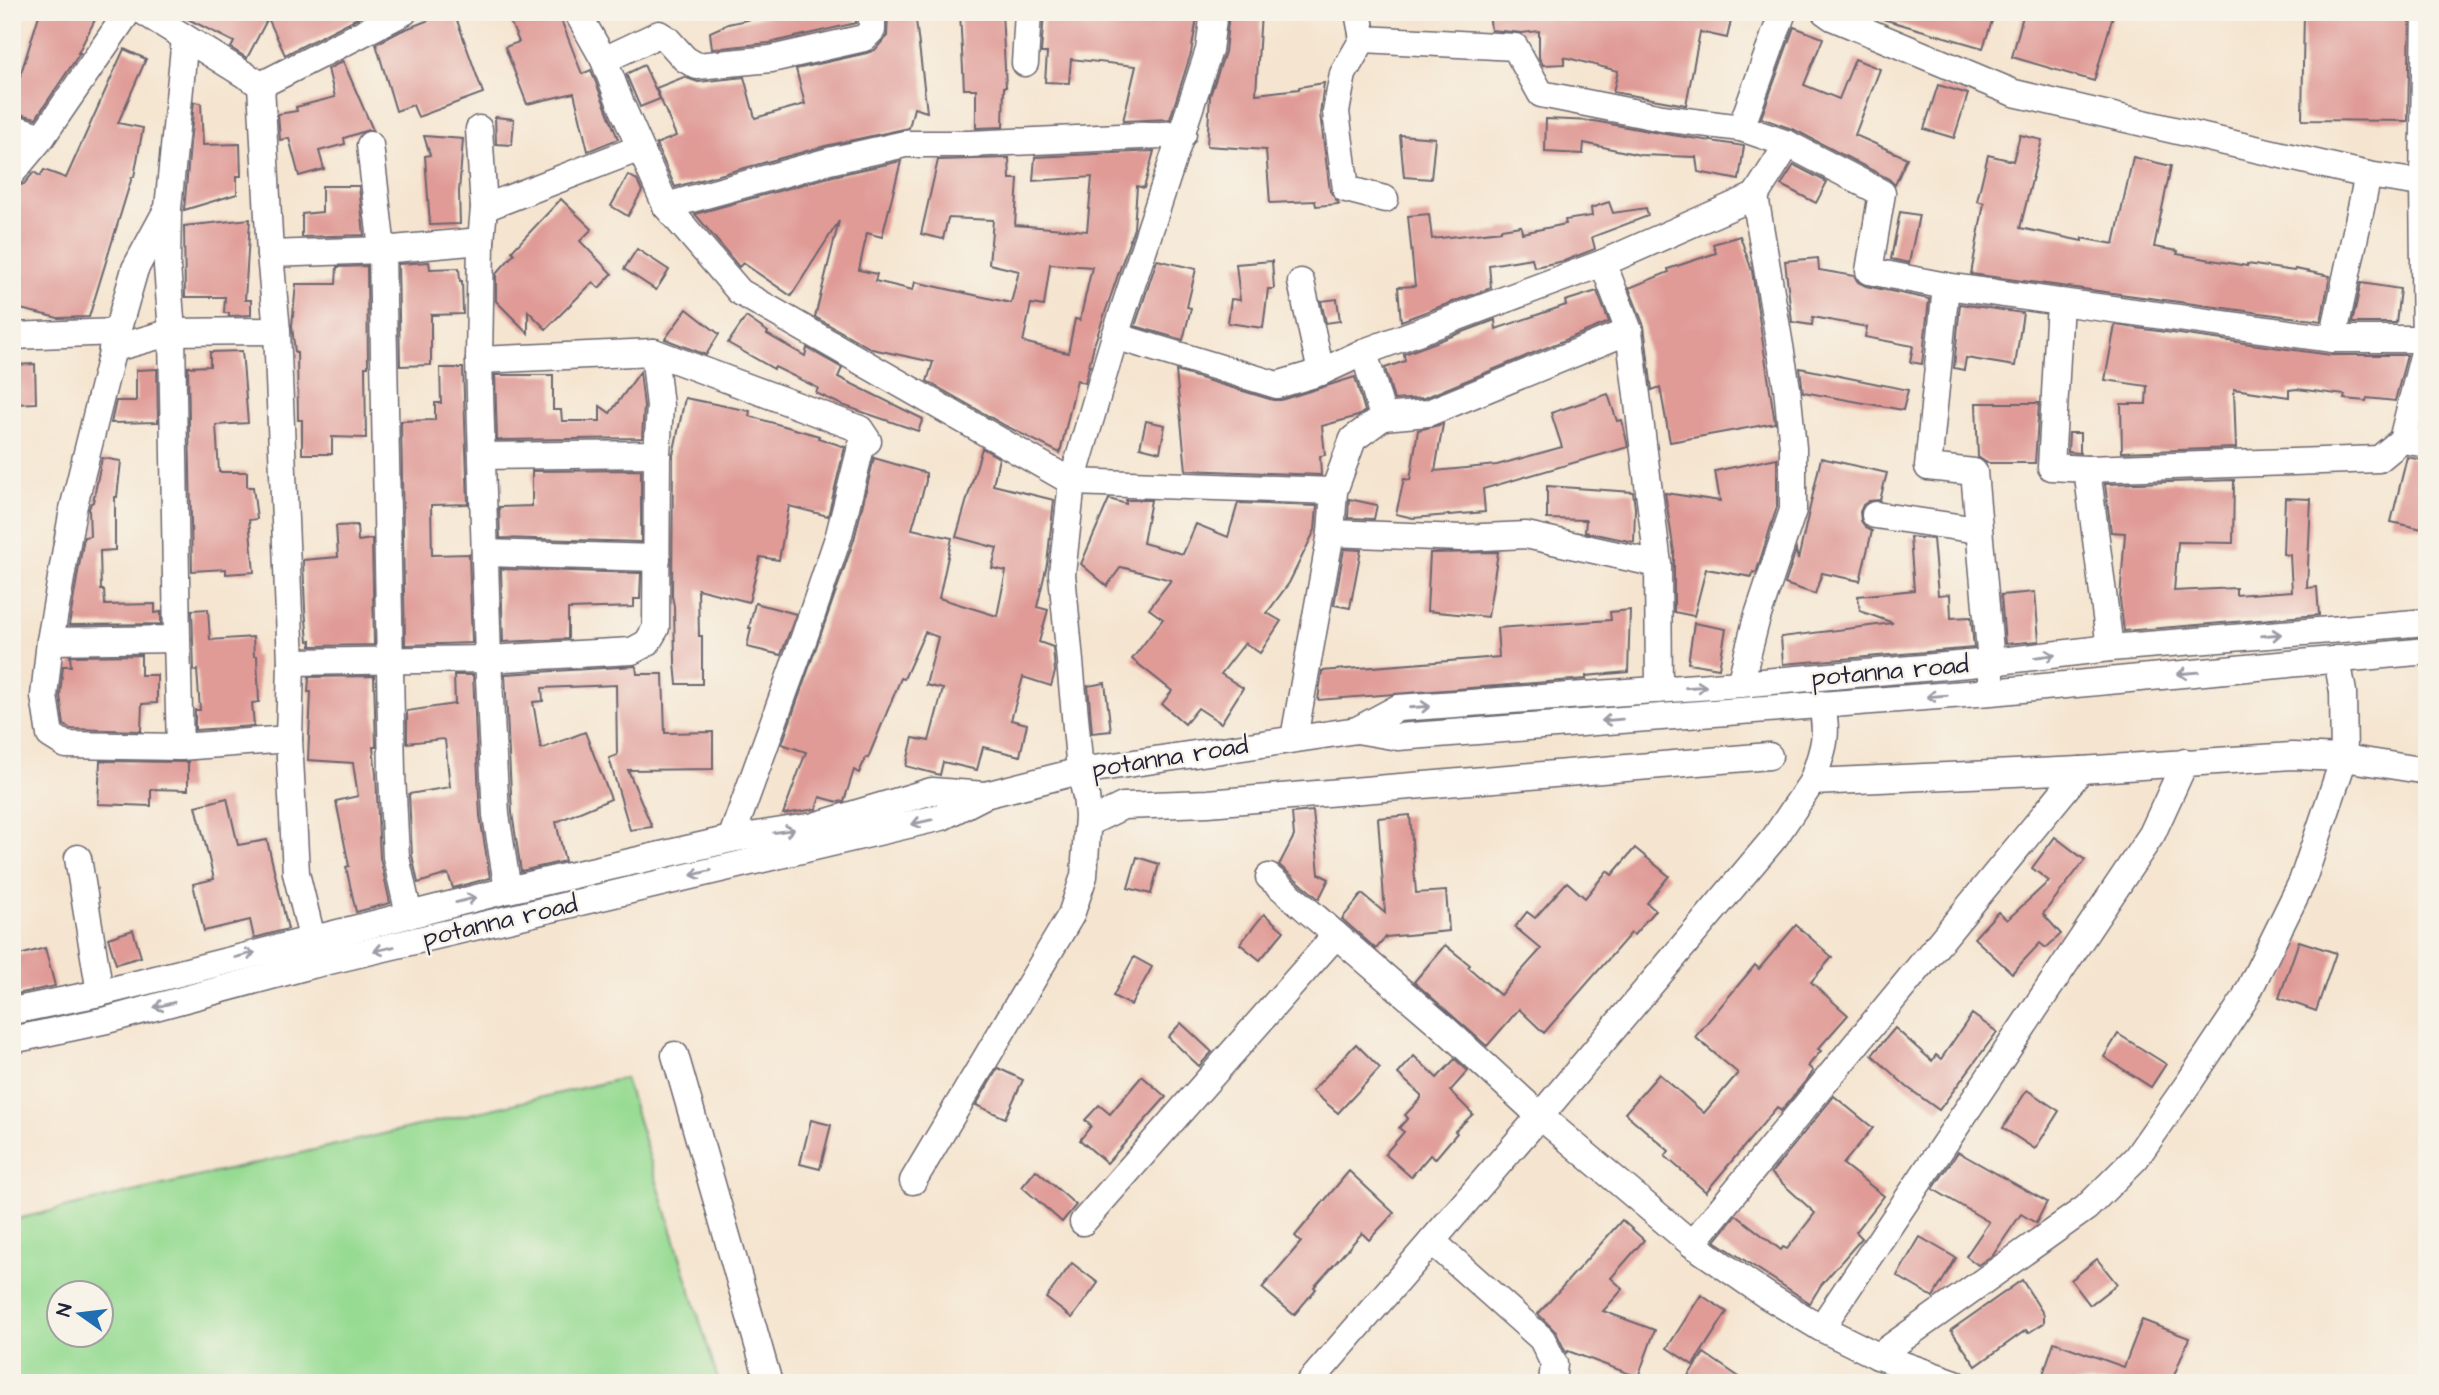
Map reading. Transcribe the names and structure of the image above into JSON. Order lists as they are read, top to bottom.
{
  "streets": {
    "street": ["potanna road"]
  },
  "north": "left"
}
